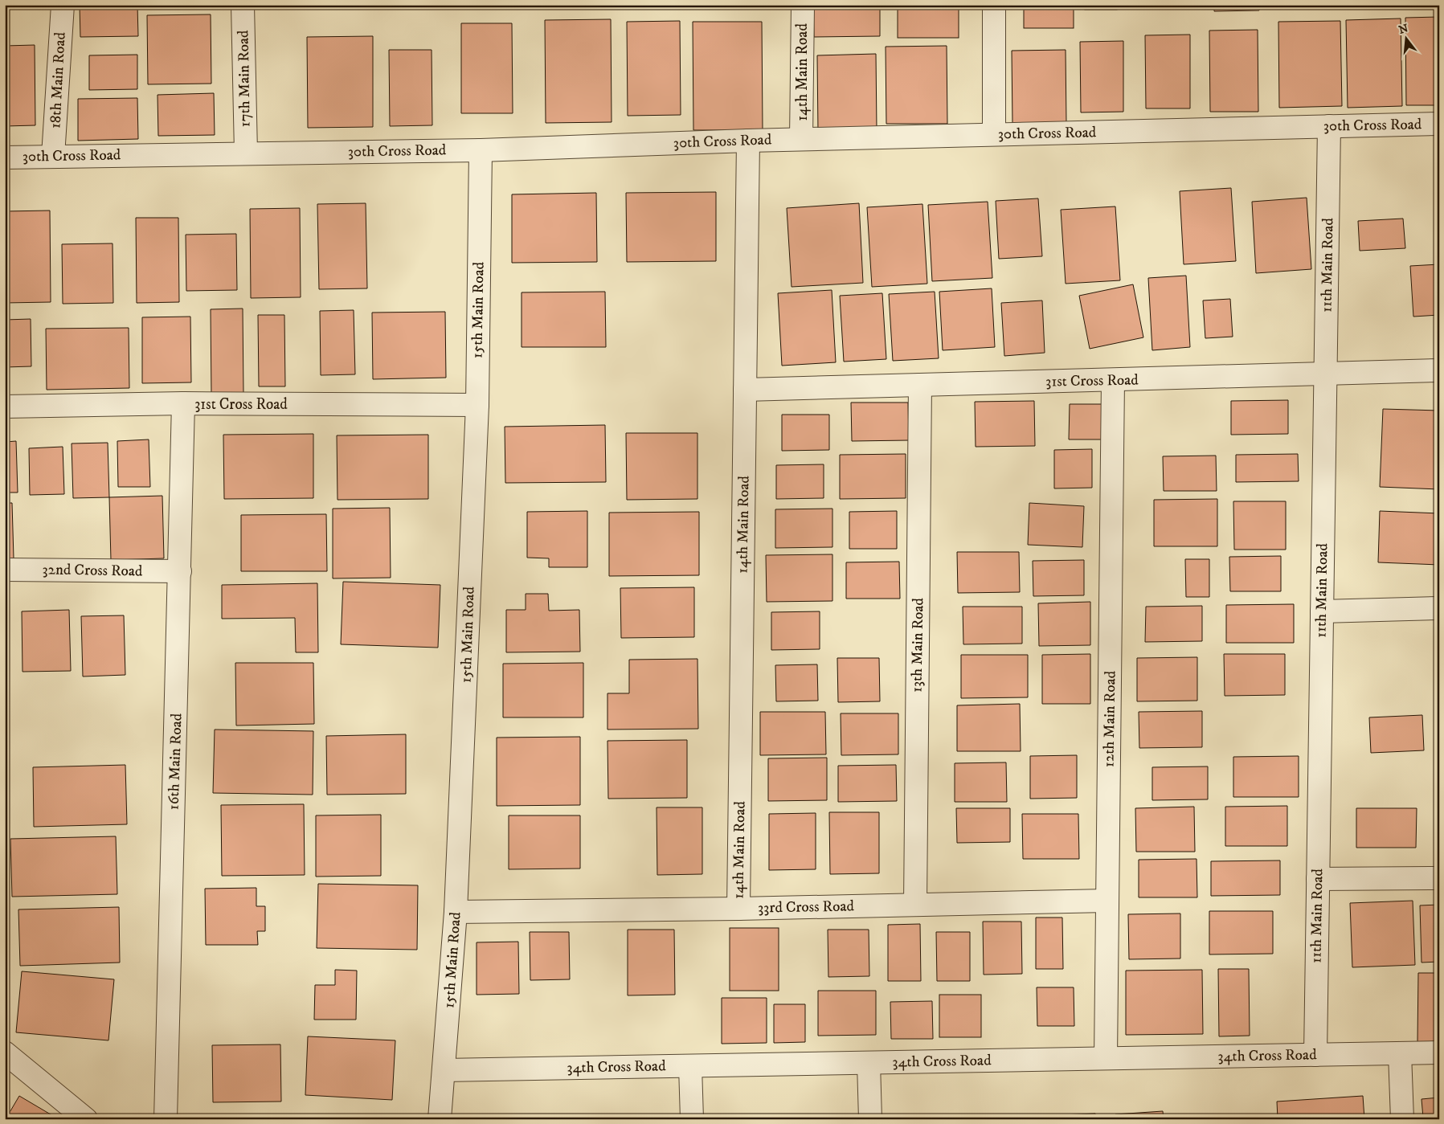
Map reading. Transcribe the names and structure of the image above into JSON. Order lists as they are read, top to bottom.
{
  "streets": {
    "street": [
      "14th Main Road",
      "17th Main Road",
      "18th Main Road",
      "30th Cross Road",
      "11th Main Road",
      "15th Main Road",
      "31st Cross Road",
      "32nd Cross Road",
      "13th Main Road",
      "12th Main Road",
      "16th Main Road",
      "33rd Cross Road",
      "34th Cross Road"
    ]
  },
  "crossings": [
    ["14th Main Road", "30th Cross Road"],
    ["14th Main Road", "31st Cross Road"],
    ["14th Main Road", "33rd Cross Road"],
    ["17th Main Road", "30th Cross Road"],
    ["18th Main Road", "30th Cross Road"],
    ["30th Cross Road", "11th Main Road"],
    ["30th Cross Road", "15th Main Road"],
    ["11th Main Road", "31st Cross Road"],
    ["11th Main Road", "34th Cross Road"],
    ["15th Main Road", "31st Cross Road"],
    ["15th Main Road", "33rd Cross Road"],
    ["15th Main Road", "34th Cross Road"],
    ["31st Cross Road", "13th Main Road"],
    ["31st Cross Road", "12th Main Road"],
    ["31st Cross Road", "16th Main Road"],
    ["32nd Cross Road", "16th Main Road"],
    ["13th Main Road", "33rd Cross Road"],
    ["12th Main Road", "33rd Cross Road"],
    ["12th Main Road", "34th Cross Road"]
  ],
  "north": "top"
}
